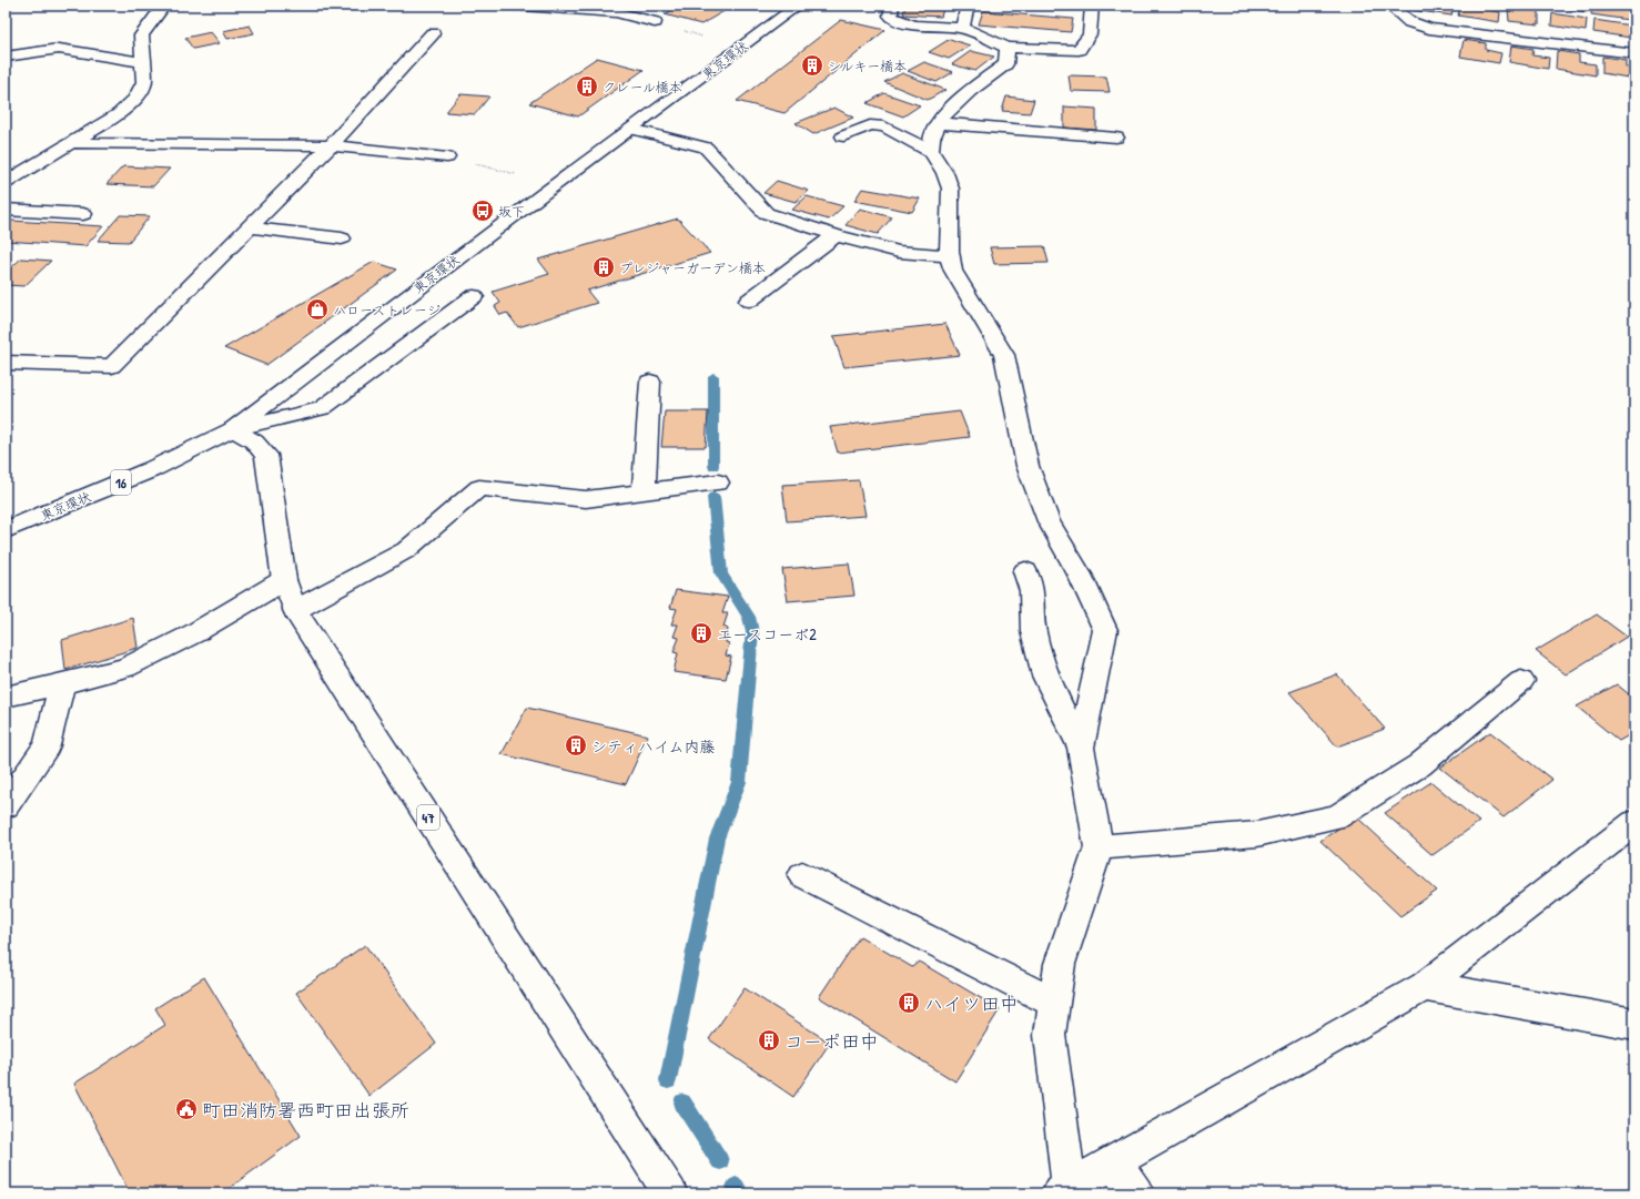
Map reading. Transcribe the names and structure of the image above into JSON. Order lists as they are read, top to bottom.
{
  "streets": {
    "main road": ["東京環状", "16", "47"]
  },
  "crossings": [
    ["東京環状", "47"]
  ],
  "places": {
    "building": [
      "シルキー橋本",
      "クレール橋本",
      "プレジャーガーデン橋本",
      "エースコーポ2",
      "シティハイム内藤",
      "ハイツ田中",
      "コーポ田中"
    ],
    "bus stop": ["坂下"],
    "shop": ["ハローストレージ"],
    "public building": ["町田消防署西町田出張所"]
  }
}
